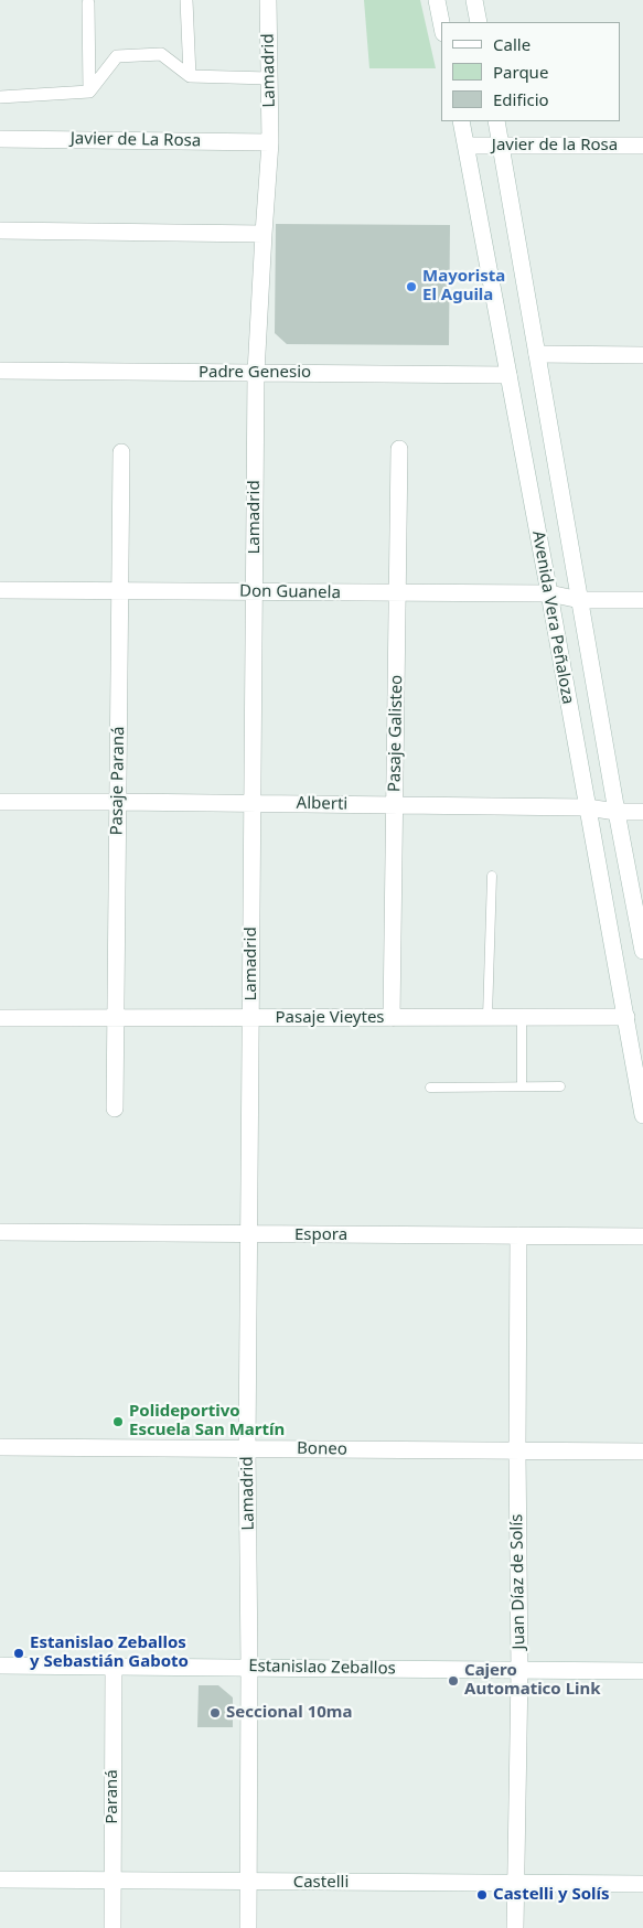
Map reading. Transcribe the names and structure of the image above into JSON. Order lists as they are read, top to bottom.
{
  "streets": {
    "street": [
      "Lamadrid",
      "Javier de La Rosa",
      "Javier de la Rosa",
      "Padre Genesio",
      "Don Guanela",
      "Avenida Vera Peñaloza",
      "Pasaje Galisteo",
      "Pasaje Paraná",
      "Alberti",
      "Pasaje Vieytes",
      "Espora",
      "Boneo",
      "Juan Díaz de Solís",
      "Estanislao Zeballos",
      "Paraná",
      "Castelli"
    ]
  },
  "crossings": [
    ["Lamadrid", "Javier de La Rosa"],
    ["Lamadrid", "Padre Genesio"],
    ["Lamadrid", "Don Guanela"],
    ["Lamadrid", "Alberti"],
    ["Lamadrid", "Pasaje Vieytes"],
    ["Lamadrid", "Espora"],
    ["Lamadrid", "Boneo"],
    ["Lamadrid", "Estanislao Zeballos"],
    ["Lamadrid", "Castelli"],
    ["Javier de la Rosa", "Avenida Vera Peñaloza"],
    ["Padre Genesio", "Avenida Vera Peñaloza"],
    ["Don Guanela", "Avenida Vera Peñaloza"],
    ["Don Guanela", "Pasaje Galisteo"],
    ["Don Guanela", "Pasaje Paraná"],
    ["Avenida Vera Peñaloza", "Alberti"],
    ["Avenida Vera Peñaloza", "Pasaje Vieytes"],
    ["Pasaje Galisteo", "Alberti"],
    ["Pasaje Galisteo", "Pasaje Vieytes"],
    ["Pasaje Paraná", "Alberti"],
    ["Pasaje Paraná", "Pasaje Vieytes"],
    ["Espora", "Juan Díaz de Solís"],
    ["Boneo", "Juan Díaz de Solís"],
    ["Juan Díaz de Solís", "Estanislao Zeballos"],
    ["Juan Díaz de Solís", "Castelli"],
    ["Estanislao Zeballos", "Paraná"],
    ["Paraná", "Castelli"]
  ],
  "places": [
    "Mayorista El Aguila",
    "Polideportivo Escuela San Martín",
    "Estanislao Zeballos y Sebastián Gaboto",
    "Cajero Automatico Link",
    "Seccional 10ma",
    "Castelli y Solís"
  ],
  "legend": ["Calle", "Parque", "Edificio"]
}
